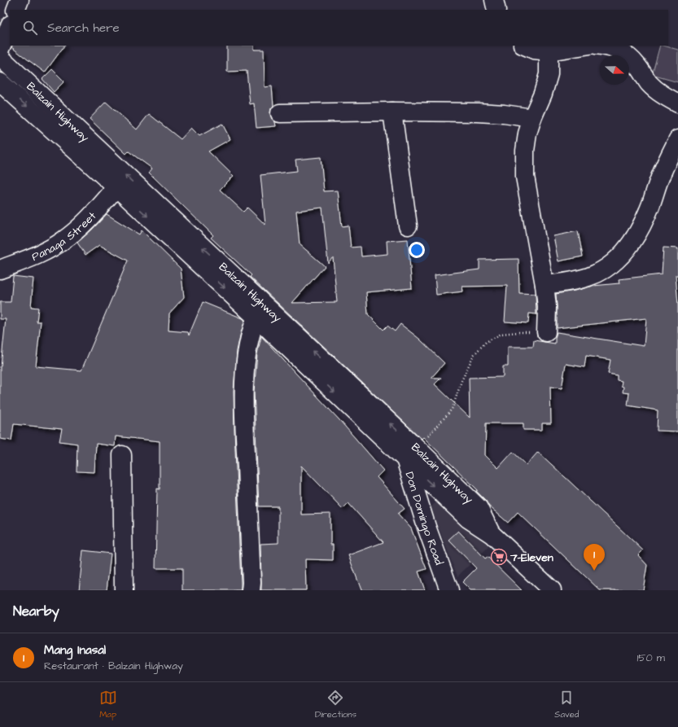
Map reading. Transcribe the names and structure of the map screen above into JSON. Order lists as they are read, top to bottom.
{
  "streets": {
    "street": ["Balzain Highway", "Panaga Street", "Don Domingo Road"]
  },
  "crossings": [
    ["Balzain Highway", "Panaga Street"],
    ["Balzain Highway", "Don Domingo Road"]
  ],
  "places": {
    "supermarket": ["7-Eleven"]
  },
  "north": "right",
  "page": {
    "search": "Search here",
    "pins": "1",
    "heading": "Nearby",
    "list": [
      {
        "mark": "1",
        "name": "Mang Inasal",
        "note": "Restaurant · Balzain Highway",
        "value": "150 m"
      }
    ],
    "nav": ["Map", "Directions", "Saved"]
  }
}
